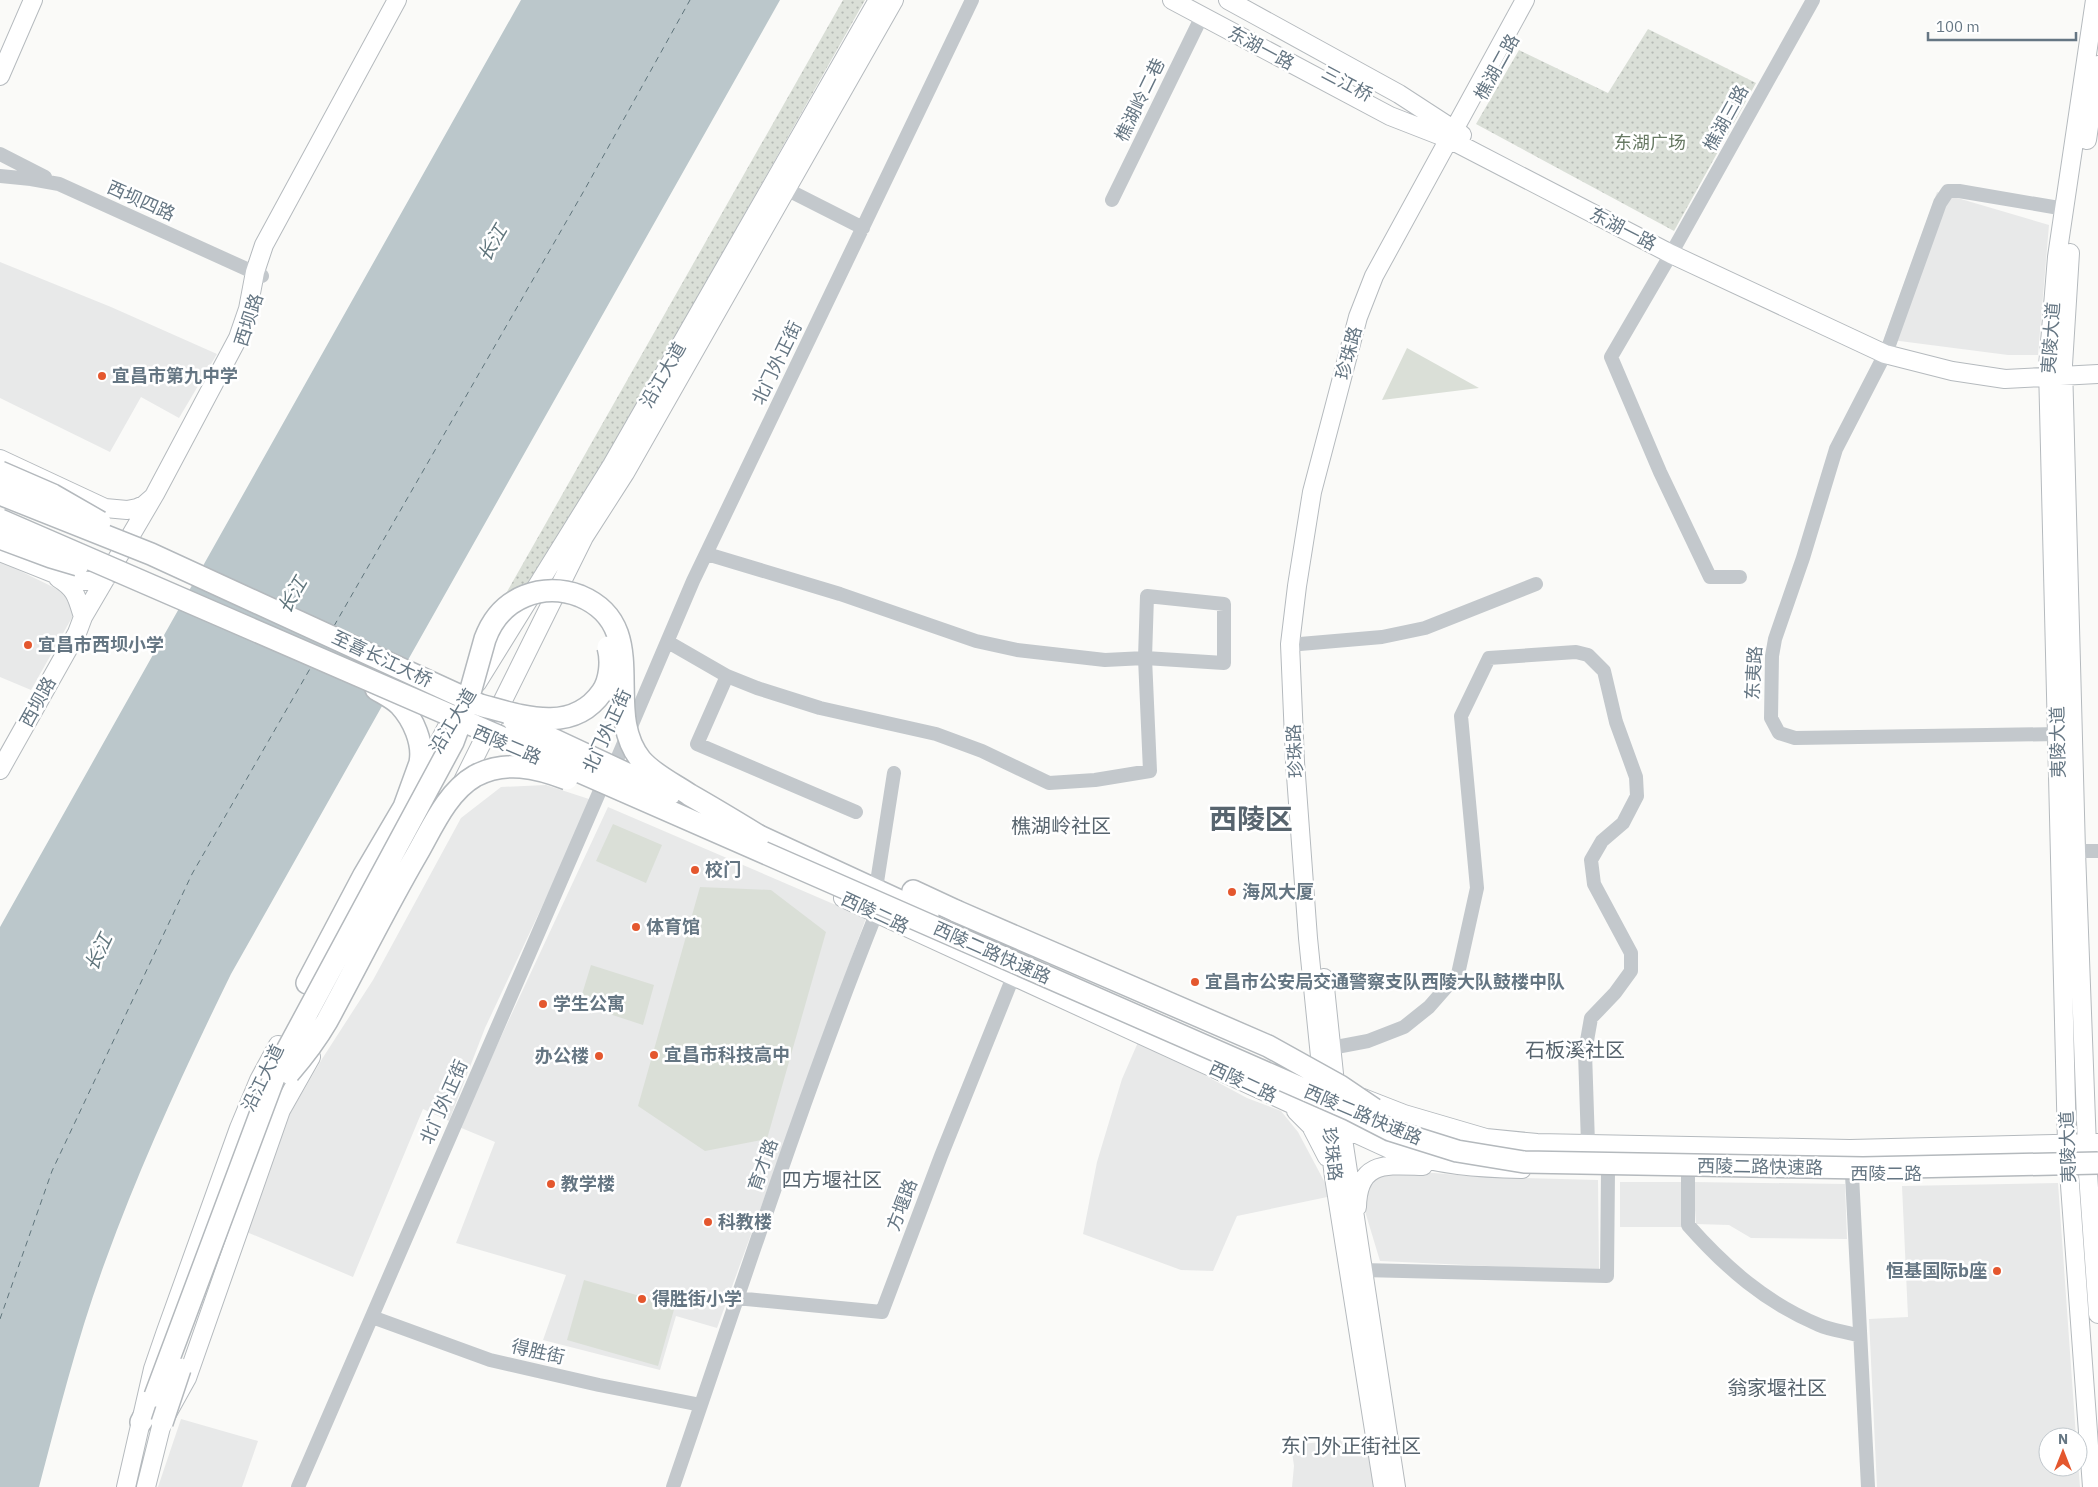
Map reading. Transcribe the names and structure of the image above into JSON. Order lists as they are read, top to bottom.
{
  "streets": {
    "highway": ["至喜长江大桥", "西陵二路快速路"],
    "main road": [
      "东湖一路",
      "樵湖二路",
      "三江桥",
      "西坝路",
      "夷陵大道",
      "珍珠路",
      "沿江大道",
      "西陵二路"
    ],
    "street": [
      "樵湖岭二巷",
      "樵湖三路",
      "西坝四路",
      "北门外正街",
      "东夷路",
      "育才路",
      "方堰路",
      "得胜街"
    ]
  },
  "crossings": [
    ["东湖一路", "樵湖二路"],
    ["东湖一路", "三江桥"],
    ["东湖一路", "樵湖岭二巷"],
    ["东湖一路", "珍珠路"],
    ["樵湖二路", "三江桥"],
    ["樵湖二路", "珍珠路"],
    ["三江桥", "珍珠路"],
    ["西坝四路", "西坝路"],
    ["西坝路", "至喜长江大桥"],
    ["夷陵大道", "东夷路"],
    ["夷陵大道", "西陵二路"],
    ["夷陵大道", "西陵二路快速路"],
    ["珍珠路", "西陵二路"],
    ["北门外正街", "西陵二路"],
    ["北门外正街", "得胜街"],
    ["沿江大道", "至喜长江大桥"],
    ["沿江大道", "西陵二路"],
    ["至喜长江大桥", "西陵二路"],
    ["至喜长江大桥", "西陵二路快速路"],
    ["西陵二路", "西陵二路快速路"],
    ["西陵二路", "育才路"],
    ["西陵二路", "方堰路"],
    ["育才路", "方堰路"],
    ["育才路", "得胜街"]
  ],
  "districts": [
    "西陵区",
    "樵湖岭社区",
    "石板溪社区",
    "四方堰社区",
    "翁家堰社区",
    "东门外正街社区"
  ],
  "water": ["长江"],
  "parks": ["东湖广场"],
  "places": [
    "宜昌市第九中学",
    "宜昌市西坝小学",
    "校门",
    "海风大厦",
    "体育馆",
    "宜昌市公安局交通警察支队西陵大队鼓楼中队",
    "学生公寓",
    "宜昌市科技高中",
    "办公楼",
    "教学楼",
    "科教楼",
    "恒基国际b座",
    "得胜街小学"
  ],
  "scale_bar": "100 m",
  "north": "top"
}
